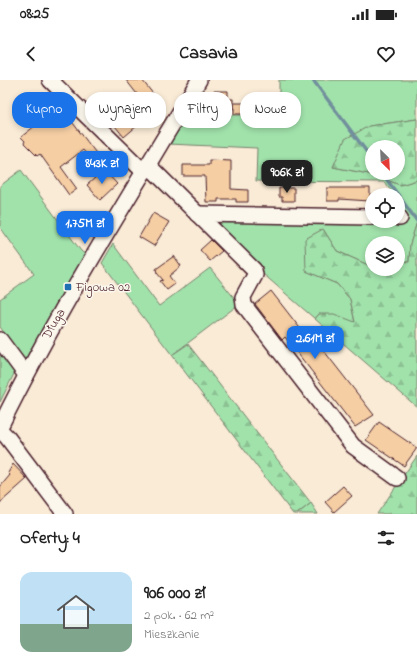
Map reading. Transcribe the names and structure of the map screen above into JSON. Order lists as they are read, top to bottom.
{
  "streets": {
    "street": ["Długa"]
  },
  "places": {
    "transit": ["Figowa 02"]
  },
  "north": "bottom right",
  "page": {
    "status": "08:25",
    "header": "Casavia",
    "chip": [
      "Kupno",
      "Wynajem",
      "Filtry",
      "Nowe"
    ],
    "price": [
      "843K zł",
      "906K zł",
      "1.75M zł",
      "2.61M zł"
    ],
    "heading": "Oferty: 4",
    "list": [
      {
        "name": "906 000 zł",
        "note": "2 pok. · 62 m² · Mieszkanie"
      }
    ]
  }
}
